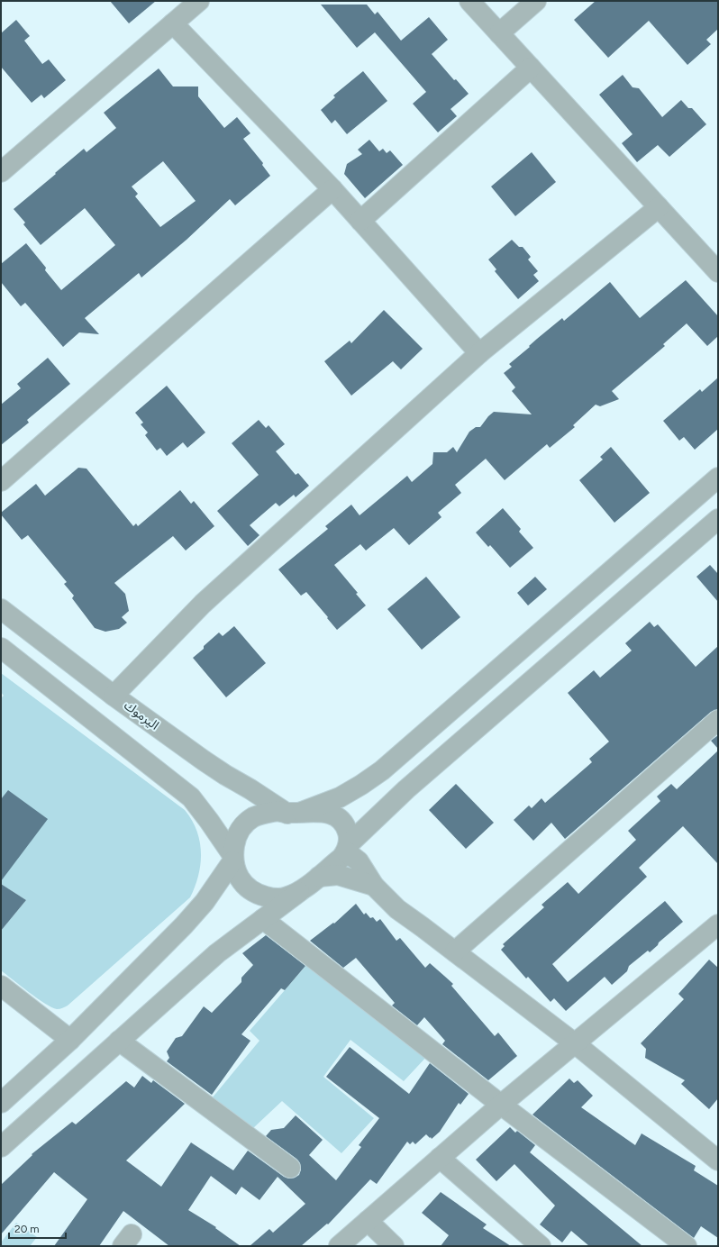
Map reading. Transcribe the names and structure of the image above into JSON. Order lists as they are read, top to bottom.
{
  "streets": {
    "street": ["اليرموك"]
  },
  "scale_bar": "20 m"
}
